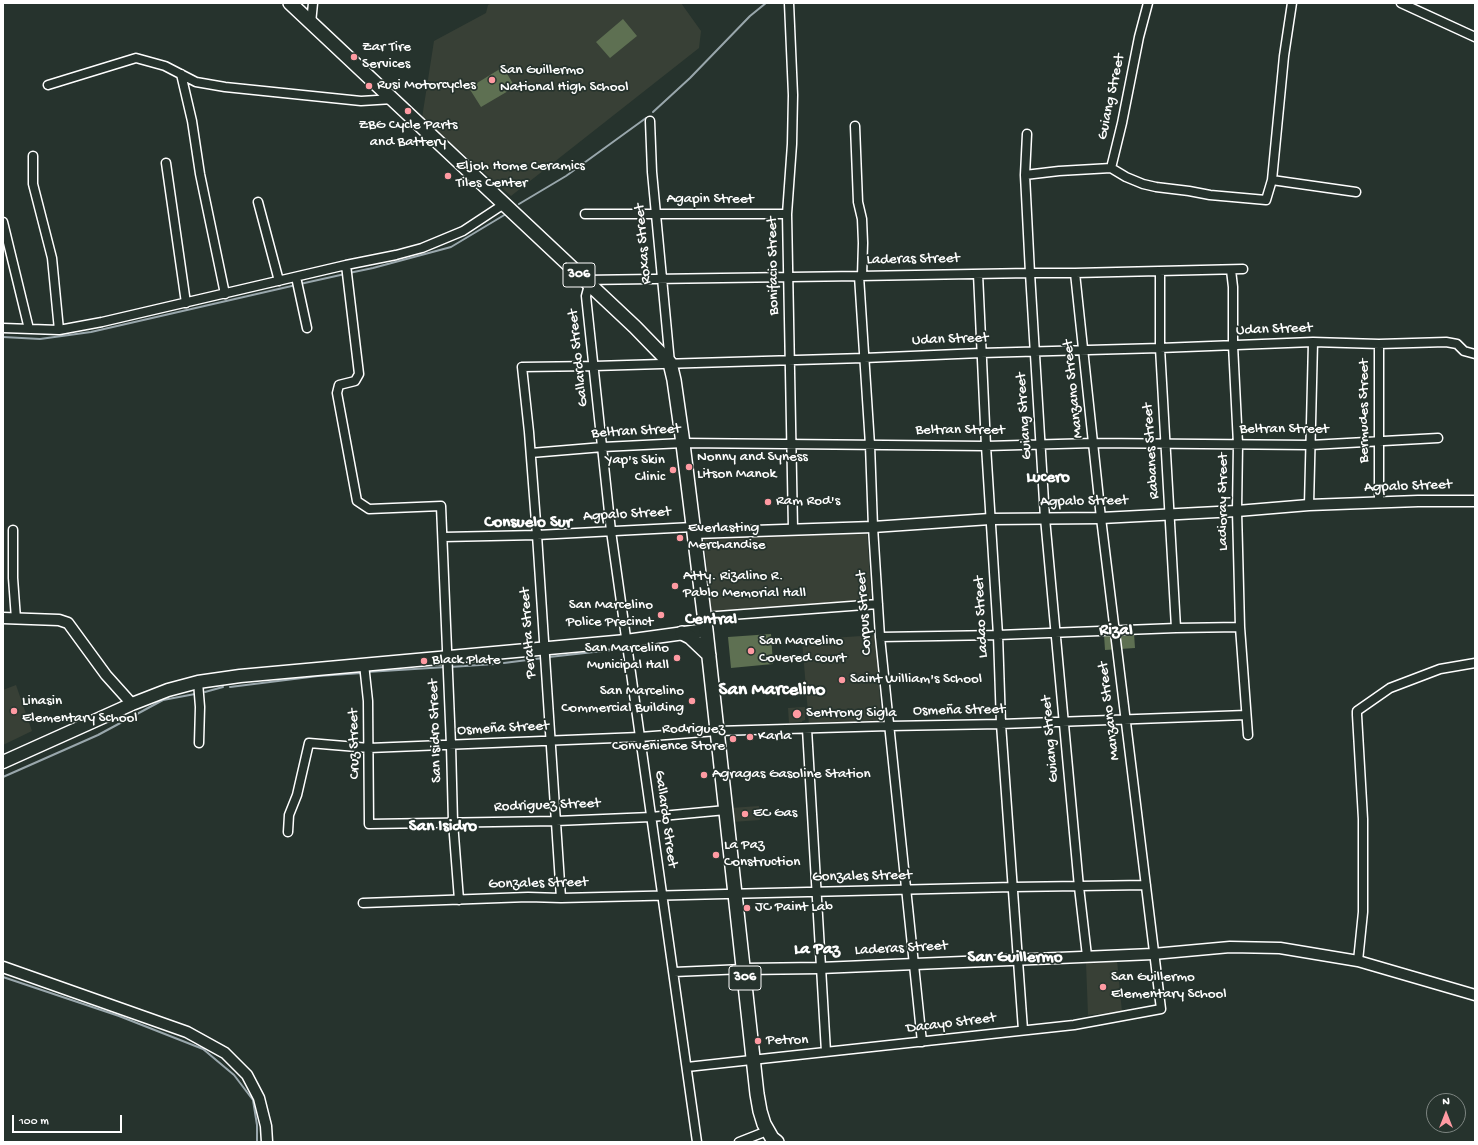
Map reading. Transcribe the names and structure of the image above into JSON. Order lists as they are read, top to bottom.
{
  "streets": {
    "main road": ["306"],
    "street": [
      "Guiang Street",
      "Agapin Street",
      "Roxas Street",
      "Laderas Street",
      "Bonifacio Street",
      "Udan Street",
      "Gallardo Street",
      "Manzano Street",
      "Bermudes Street",
      "Beltran Street",
      "Rabanes Street",
      "Agpalo Street",
      "Ladioray Street",
      "Corpus Street",
      "Ladao Street",
      "Peralta Street",
      "Osmeña Street",
      "San Isidro Street",
      "Cruz Street",
      "Rodriguez Street",
      "Gonzales Street",
      "Dacayo Street"
    ]
  },
  "crossings": [
    ["Guiang Street", "Laderas Street"],
    ["Guiang Street", "Udan Street"],
    ["Guiang Street", "Beltran Street"],
    ["Guiang Street", "Agpalo Street"],
    ["Guiang Street", "Osmeña Street"],
    ["Guiang Street", "Gonzales Street"],
    ["Agapin Street", "Roxas Street"],
    ["Agapin Street", "Bonifacio Street"],
    ["Roxas Street", "Laderas Street"],
    ["Roxas Street", "306"],
    ["Roxas Street", "Udan Street"],
    ["Laderas Street", "Bonifacio Street"],
    ["Laderas Street", "306"],
    ["Laderas Street", "Gallardo Street"],
    ["Laderas Street", "Manzano Street"],
    ["Laderas Street", "Rabanes Street"],
    ["Laderas Street", "Ladioray Street"],
    ["Laderas Street", "Corpus Street"],
    ["Laderas Street", "Ladao Street"],
    ["Laderas Street", "Dacayo Street"],
    ["Bonifacio Street", "Udan Street"],
    ["Bonifacio Street", "Beltran Street"],
    ["Bonifacio Street", "Agpalo Street"],
    ["306", "Udan Street"],
    ["306", "Gallardo Street"],
    ["306", "Beltran Street"],
    ["306", "Agpalo Street"],
    ["306", "Osmeña Street"],
    ["306", "Rodriguez Street"],
    ["306", "Gonzales Street"],
    ["306", "Dacayo Street"],
    ["Udan Street", "Gallardo Street"],
    ["Udan Street", "Manzano Street"],
    ["Udan Street", "Bermudes Street"],
    ["Udan Street", "Rabanes Street"],
    ["Udan Street", "Ladioray Street"],
    ["Udan Street", "Corpus Street"],
    ["Udan Street", "Ladao Street"],
    ["Udan Street", "Peralta Street"],
    ["Gallardo Street", "Beltran Street"],
    ["Gallardo Street", "Agpalo Street"],
    ["Gallardo Street", "Osmeña Street"],
    ["Gallardo Street", "Rodriguez Street"],
    ["Gallardo Street", "Gonzales Street"],
    ["Gallardo Street", "Dacayo Street"],
    ["Manzano Street", "Beltran Street"],
    ["Manzano Street", "Agpalo Street"],
    ["Manzano Street", "Osmeña Street"],
    ["Manzano Street", "Gonzales Street"],
    ["Manzano Street", "Dacayo Street"],
    ["Bermudes Street", "Beltran Street"],
    ["Bermudes Street", "Agpalo Street"],
    ["Beltran Street", "Rabanes Street"],
    ["Beltran Street", "Ladioray Street"],
    ["Beltran Street", "Corpus Street"],
    ["Beltran Street", "Ladao Street"],
    ["Beltran Street", "Peralta Street"],
    ["Rabanes Street", "Agpalo Street"],
    ["Agpalo Street", "Ladioray Street"],
    ["Agpalo Street", "Corpus Street"],
    ["Agpalo Street", "Ladao Street"],
    ["Agpalo Street", "Peralta Street"],
    ["Agpalo Street", "San Isidro Street"],
    ["Ladioray Street", "Osmeña Street"],
    ["Corpus Street", "Osmeña Street"],
    ["Corpus Street", "Gonzales Street"],
    ["Corpus Street", "Dacayo Street"],
    ["Ladao Street", "Osmeña Street"],
    ["Ladao Street", "Gonzales Street"],
    ["Ladao Street", "Dacayo Street"],
    ["Peralta Street", "Osmeña Street"],
    ["Peralta Street", "Rodriguez Street"],
    ["Peralta Street", "Gonzales Street"],
    ["Osmeña Street", "San Isidro Street"],
    ["Osmeña Street", "Cruz Street"],
    ["San Isidro Street", "Rodriguez Street"],
    ["San Isidro Street", "Gonzales Street"],
    ["Cruz Street", "Rodriguez Street"]
  ],
  "districts": [
    "Lucero",
    "Consuelo Sur",
    "Central",
    "Rizal",
    "San Marcelino",
    "San Isidro",
    "La Paz",
    "San Guillermo"
  ],
  "places": [
    "Zar Tire Services",
    "San Guillermo National High School",
    "Rusi Motorcycles",
    "ZBG Cycle Parts and Battery",
    "Eljoh Home Ceramics Tiles Center",
    "Nonny and Syness Litson Manok",
    "Yap's Skin Clinic",
    "Ram Rod's",
    "Everlasting Merchandise",
    "Atty. Rizalino R. Pablo Memorial Hall",
    "San Marcelino Police Precinct",
    "San Marcelino Covered court",
    "San Marcelino Municipal Hall",
    "Black Plate",
    "Saint William's School",
    "San Marcelino Commercial Building",
    "Linasin Elementary School",
    "Sentrong Sigla",
    "Karla",
    "Rodriguez Convenience Store",
    "Agragas Gasoline Station",
    "EC Gas",
    "La Paz Construction",
    "JC Paint Lab",
    "San Guillermo Elementary School",
    "Petron"
  ],
  "scale_bar": "100 m",
  "north": "top"
}
